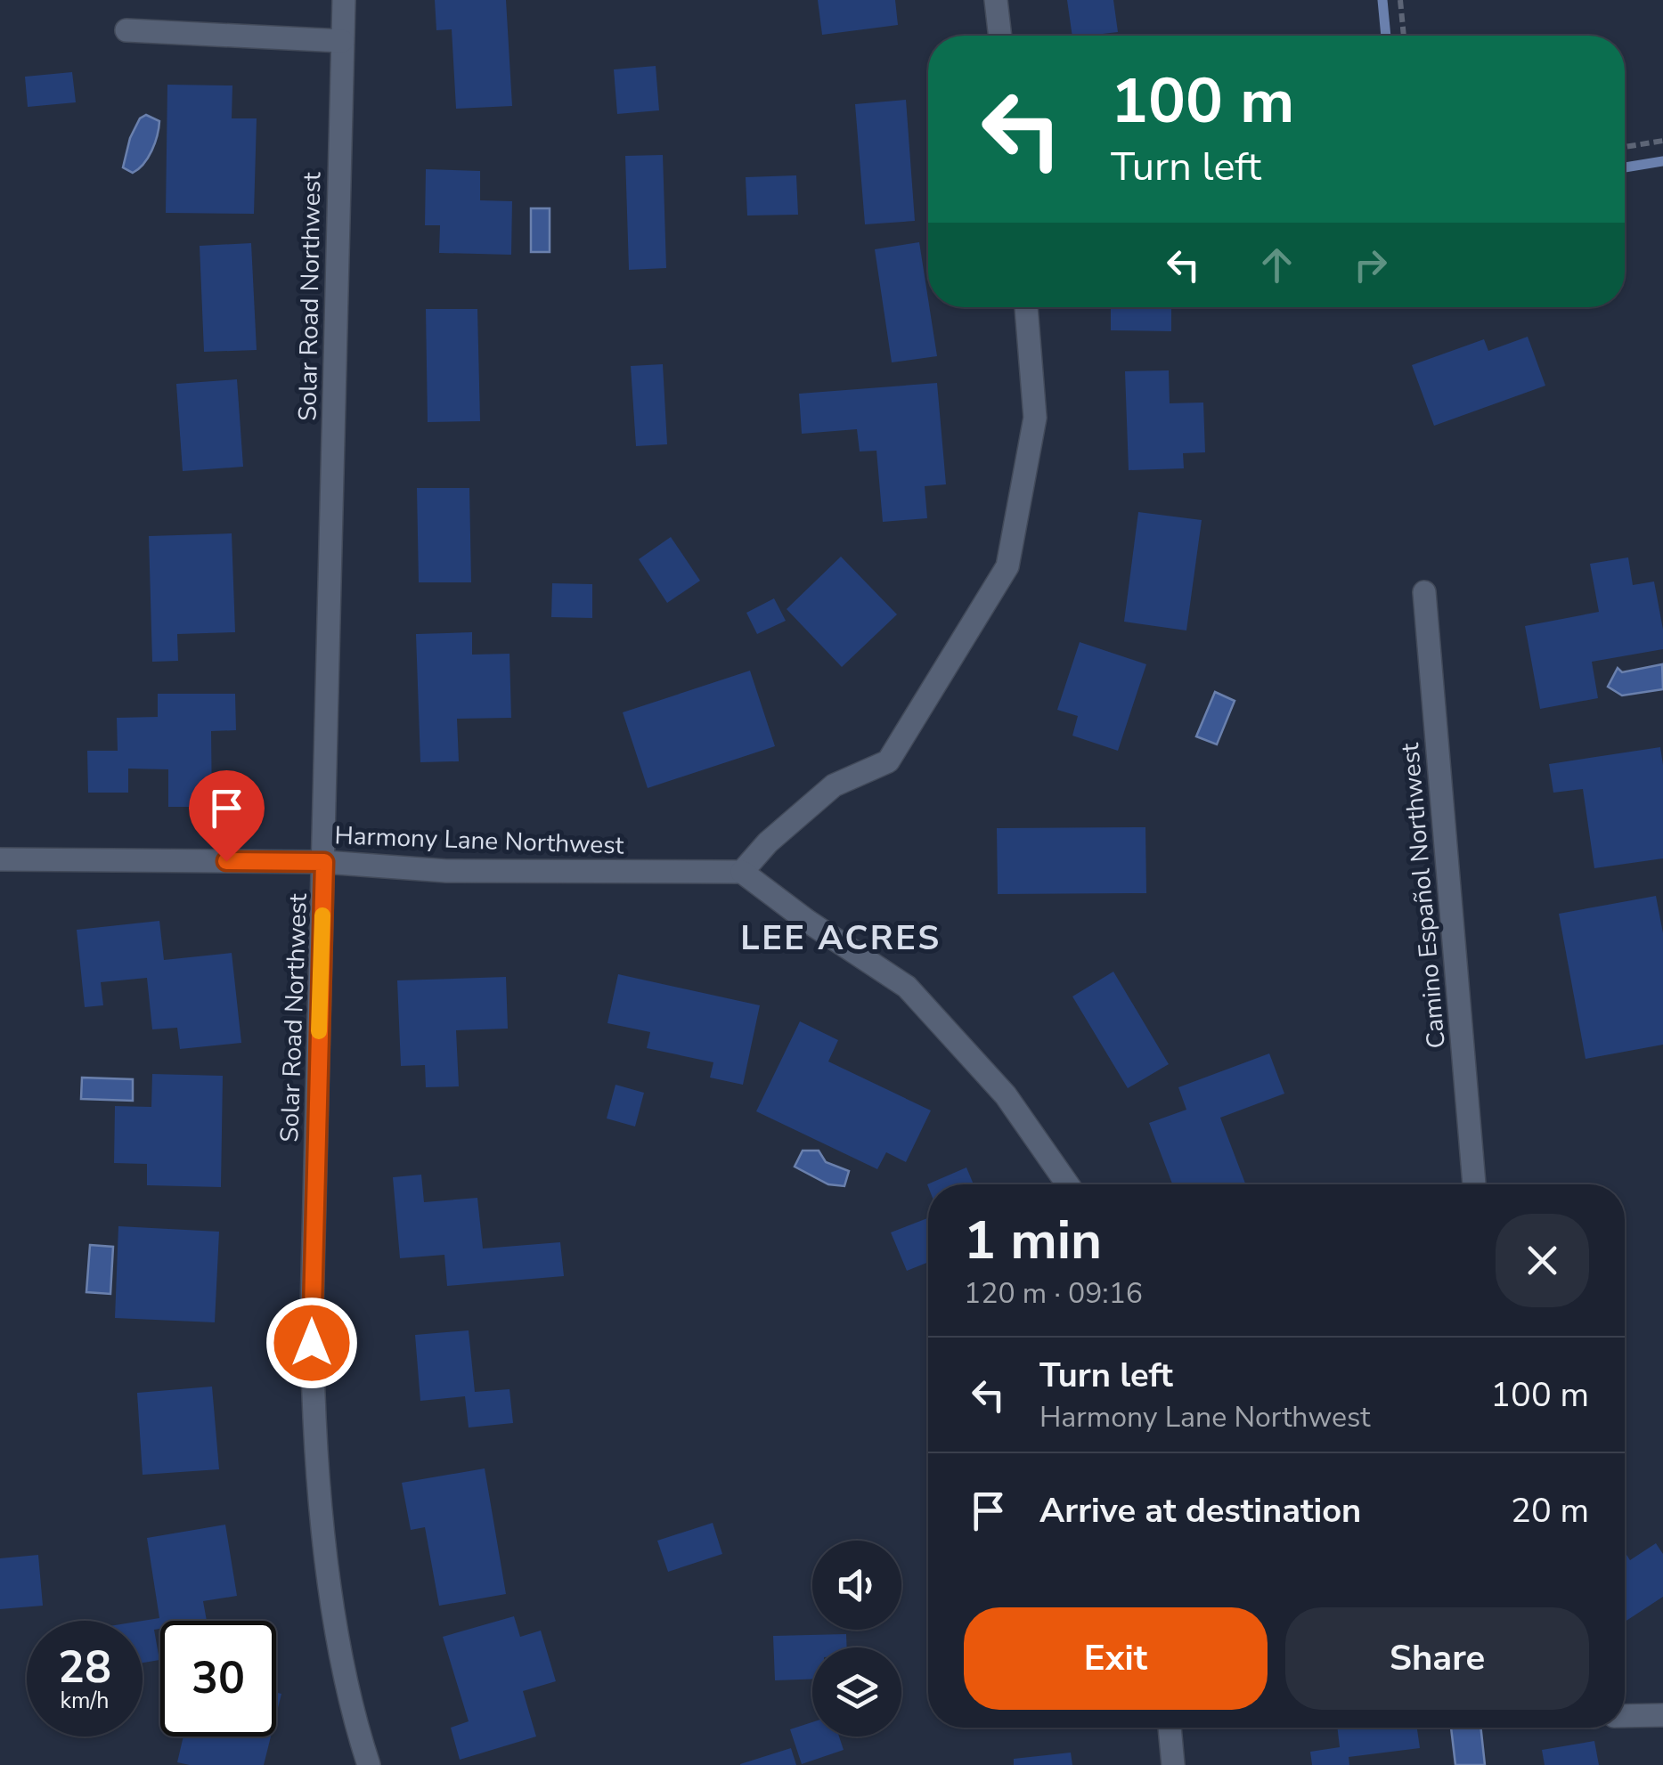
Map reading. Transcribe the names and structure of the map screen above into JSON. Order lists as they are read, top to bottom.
{
  "streets": {
    "street": ["Solar Road Northwest", "Harmony Lane Northwest", "Camino Español Northwest"]
  },
  "crossings": [
    ["Solar Road Northwest", "Harmony Lane Northwest"]
  ],
  "districts": ["LEE ACRES"],
  "page": {
    "turn": ["100 m", "Turn left"],
    "heading": ["1 min", "120 m · 09:16"],
    "list": [
      {
        "name": "Turn left",
        "note": "Harmony Lane Northwest",
        "value": "100 m"
      },
      {
        "name": "Arrive at destination",
        "value": "20 m"
      }
    ],
    "buttons": ["Exit", "Share"],
    "speed": "28 km/h",
    "limit": "30"
  }
}
